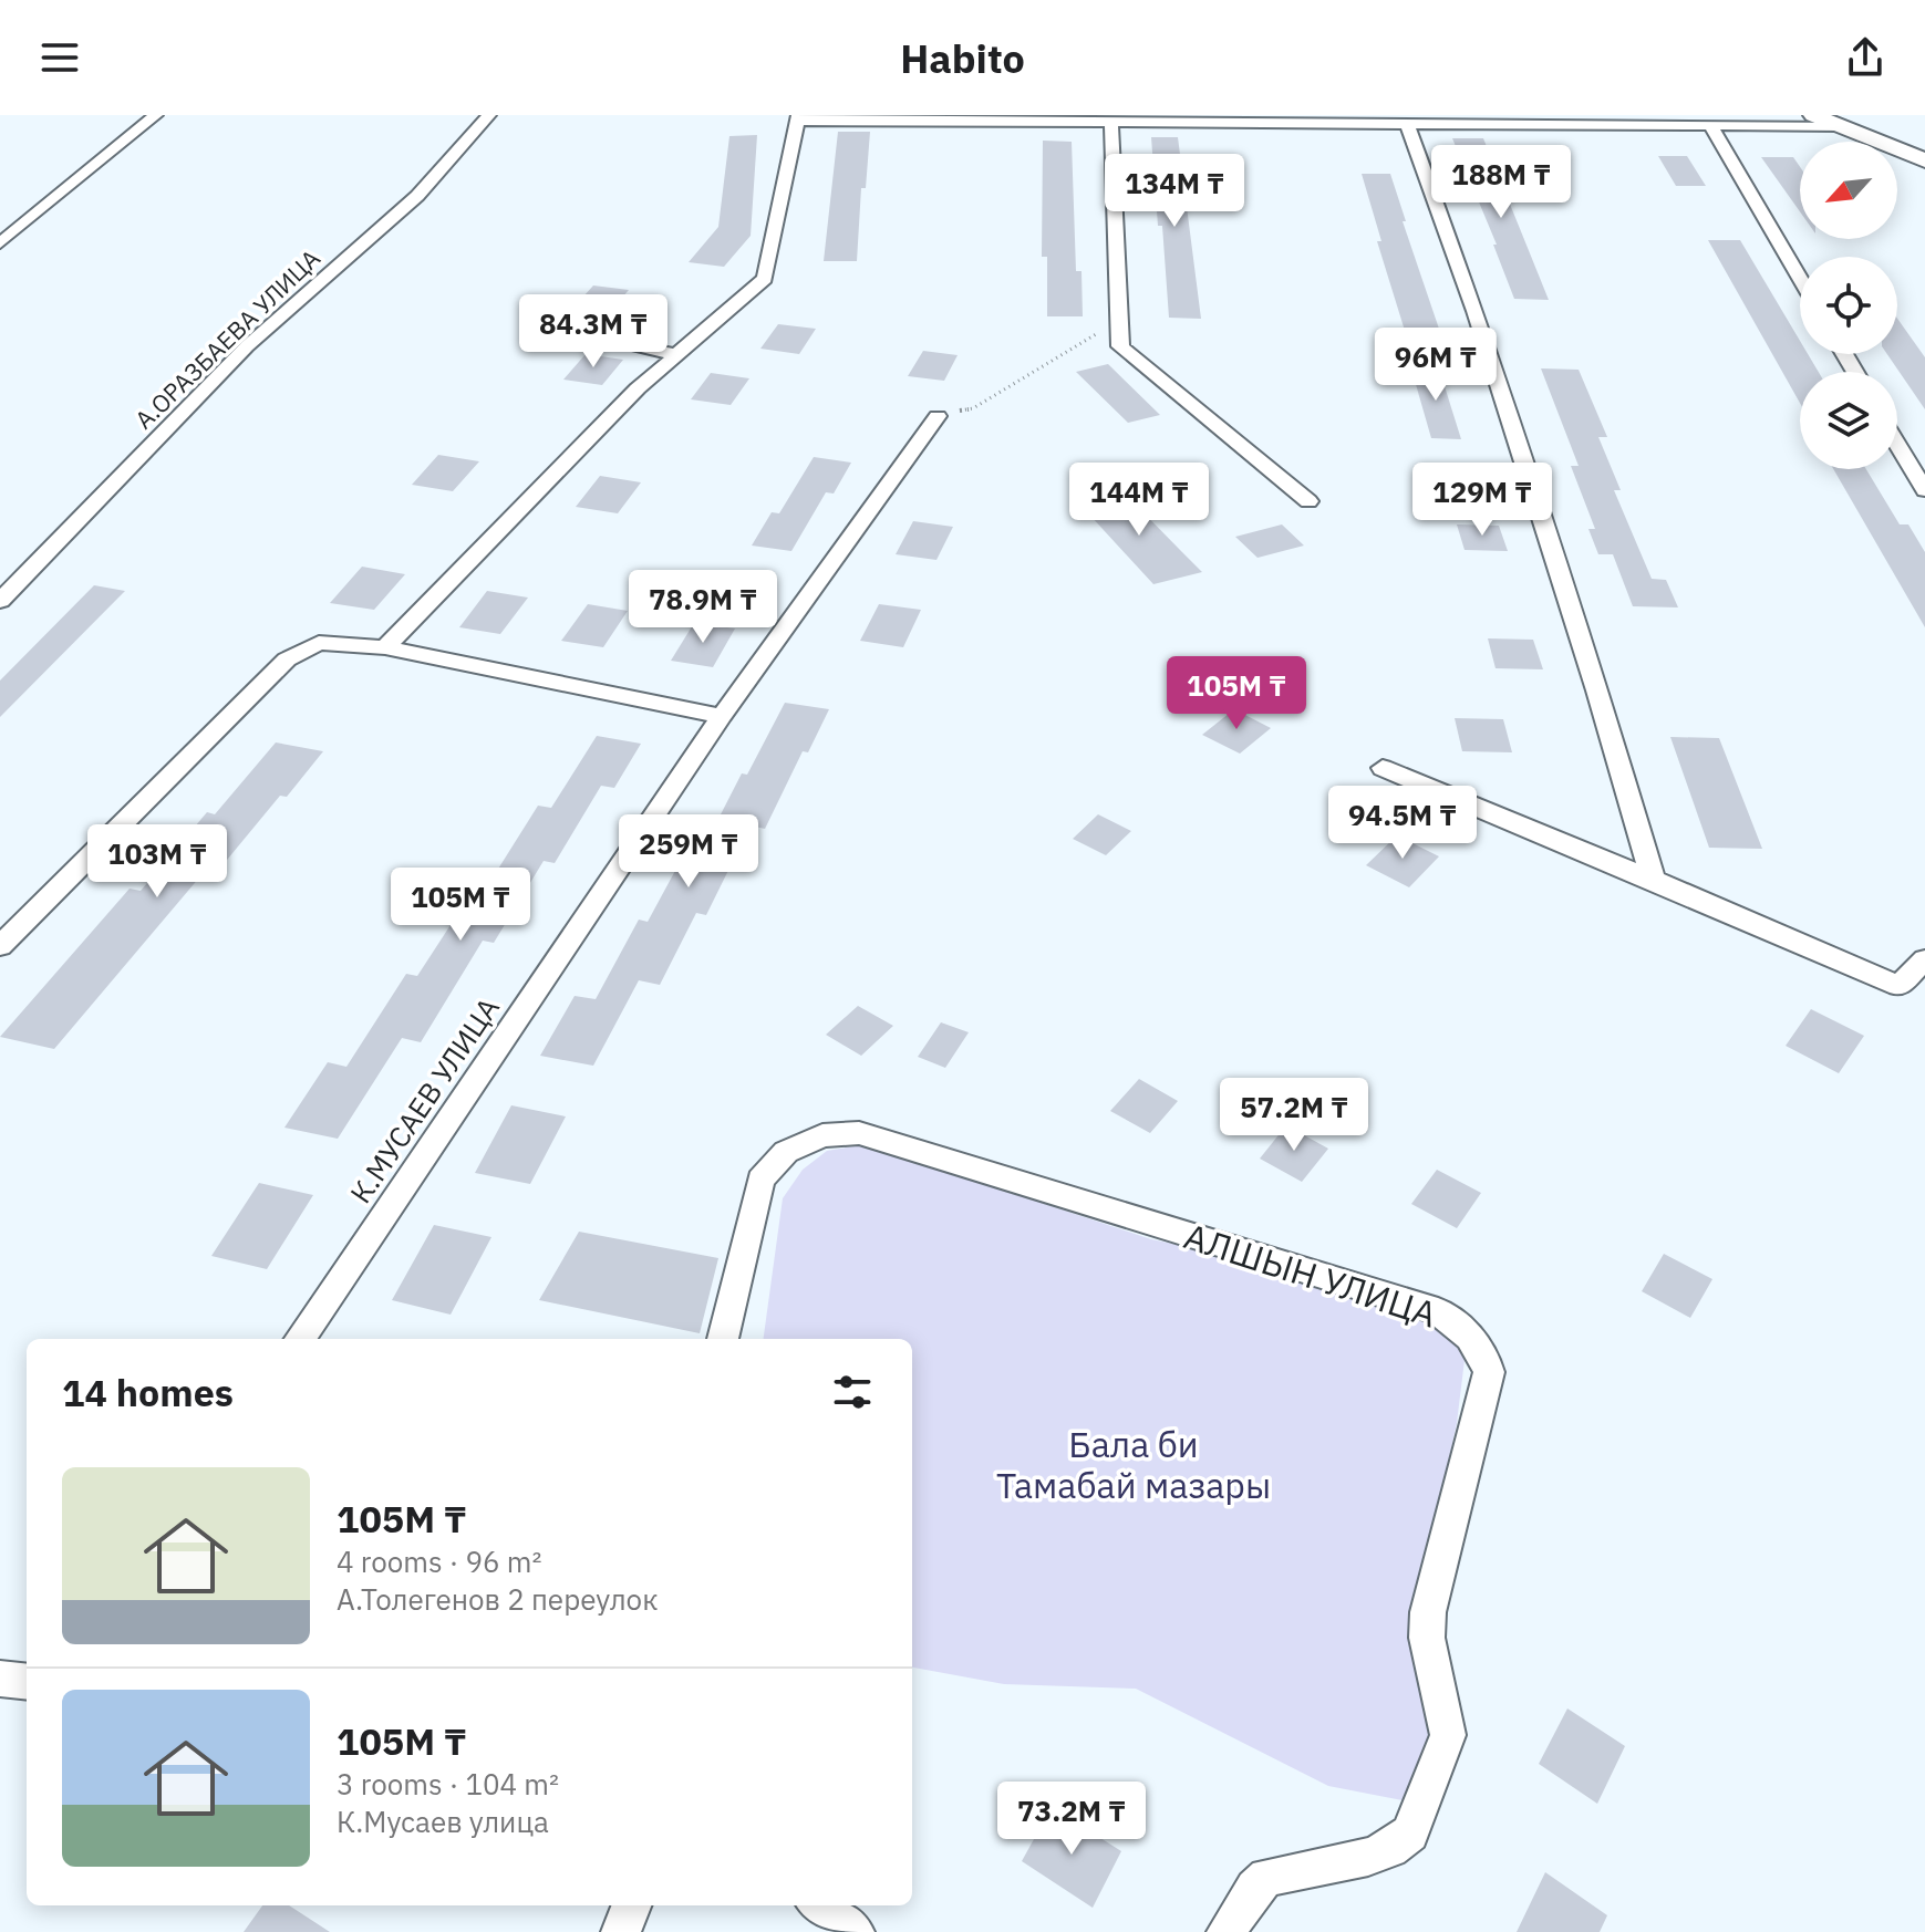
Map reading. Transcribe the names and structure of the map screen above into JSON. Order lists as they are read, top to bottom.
{
  "streets": {
    "street": ["А.ОРАЗБАЕВА УЛИЦА", "К.МУСАЕВ УЛИЦА", "АЛШЫН УЛИЦА"]
  },
  "parks": ["Бала би Тамабай мазары"],
  "north": "bottom left",
  "page": {
    "header": "Habito",
    "price": [
      "188M ₸",
      "134M ₸",
      "84.3M ₸",
      "96M ₸",
      "144M ₸",
      "129M ₸",
      "78.9M ₸",
      "105M ₸",
      "94.5M ₸",
      "259M ₸",
      "103M ₸",
      "105M ₸",
      "57.2M ₸",
      "73.2M ₸"
    ],
    "heading": "14 homes",
    "list": [
      {
        "name": "105M ₸",
        "note": "4 rooms · 96 m² · А.Толегенов 2 переулок"
      },
      {
        "name": "105M ₸",
        "note": "3 rooms · 104 m² · К.Мусаев улица"
      }
    ]
  }
}
